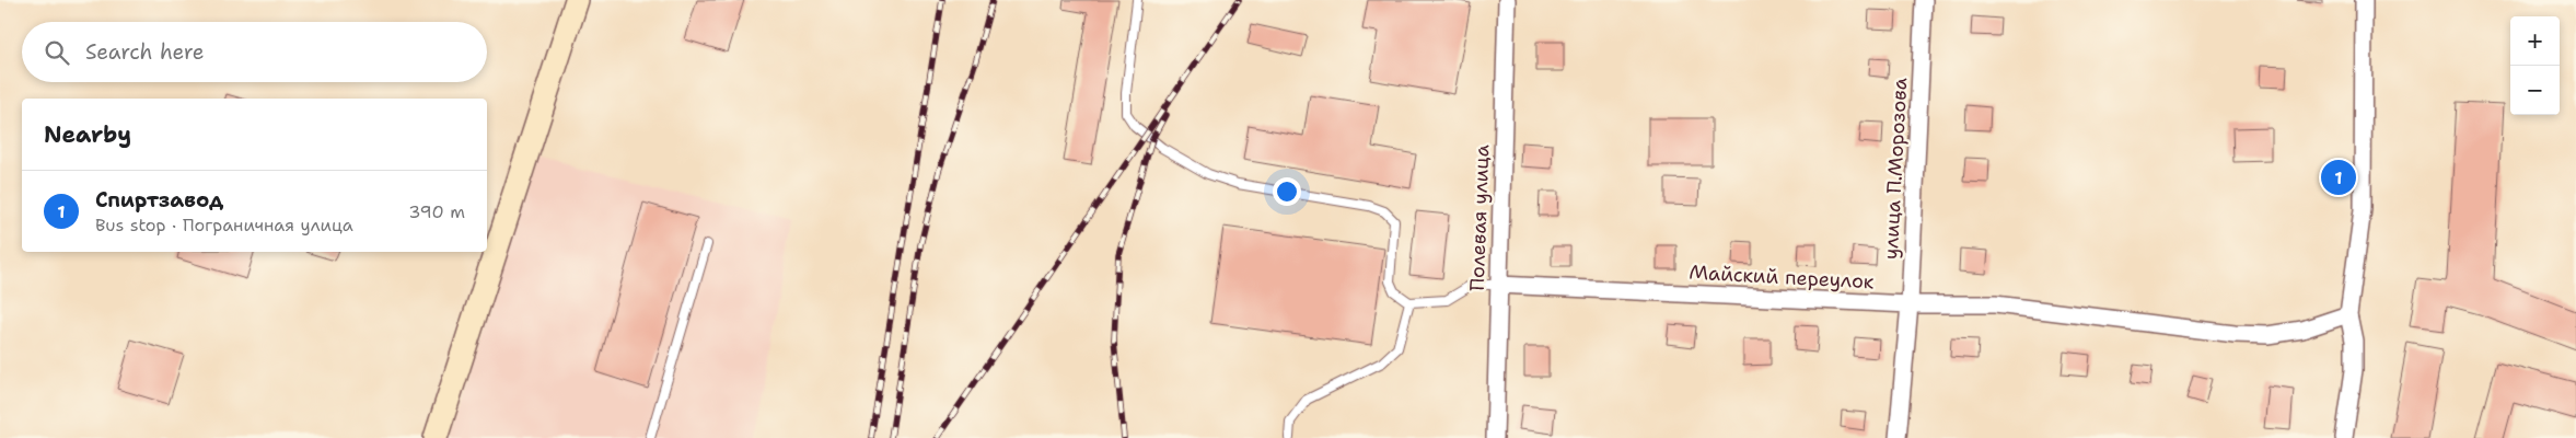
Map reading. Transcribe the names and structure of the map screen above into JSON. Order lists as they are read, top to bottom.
{
  "streets": {
    "street": ["улица П.Морозова", "Полевая улица", "Майский переулок"]
  },
  "crossings": [
    ["улица П.Морозова", "Майский переулок"],
    ["Полевая улица", "Майский переулок"]
  ],
  "page": {
    "map_buttons": ["+", "−"],
    "search": "Search here",
    "heading": "Nearby",
    "pins": "1",
    "list": [
      {
        "mark": "1",
        "name": "Спиртзавод",
        "note": "Bus stop · Пограничная улица",
        "value": "390 m"
      }
    ]
  }
}
